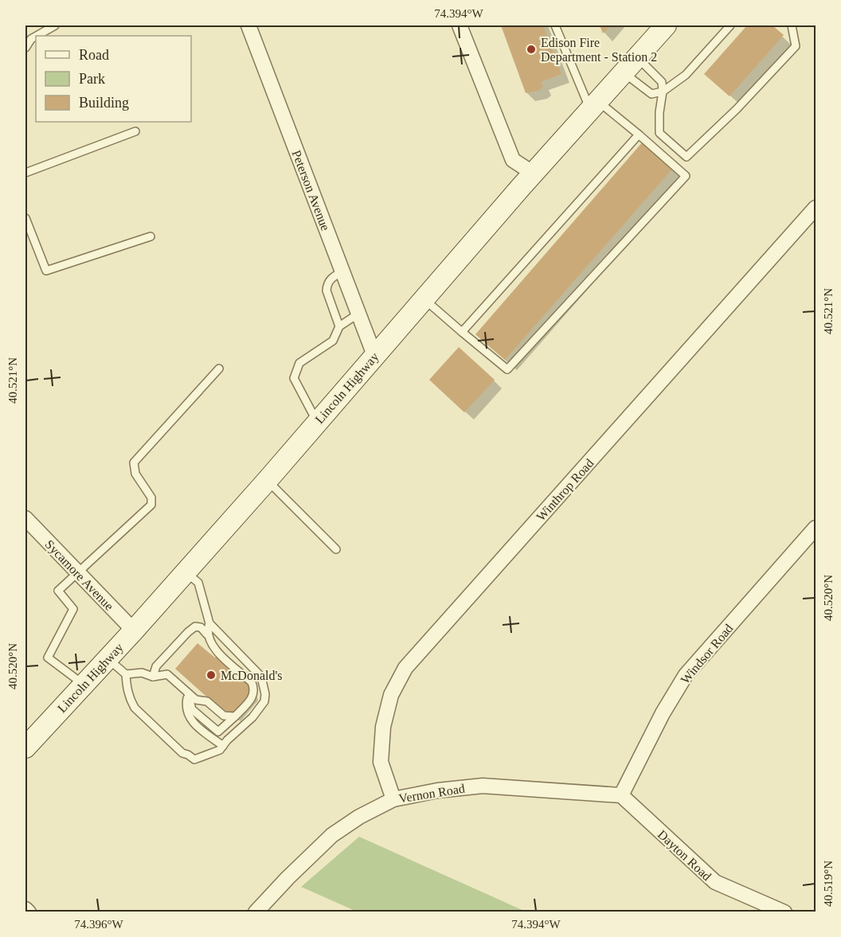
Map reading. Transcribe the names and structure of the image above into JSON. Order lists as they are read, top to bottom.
{
  "streets": {
    "main road": ["Lincoln Highway"],
    "street": [
      "Peterson Avenue",
      "Winthrop Road",
      "Sycamore Avenue",
      "Windsor Road",
      "Vernon Road",
      "Dayton Road"
    ]
  },
  "crossings": [
    ["Peterson Avenue", "Lincoln Highway"],
    ["Lincoln Highway", "Sycamore Avenue"],
    ["Winthrop Road", "Vernon Road"],
    ["Windsor Road", "Vernon Road"],
    ["Windsor Road", "Dayton Road"],
    ["Vernon Road", "Dayton Road"]
  ],
  "places": ["Edison Fire Department - Station 2", "McDonald's"],
  "legend": ["Road", "Park", "Building"],
  "coordinates": [
    "74.394°W",
    "40.521°N",
    "40.520°N",
    "40.519°N",
    "74.396°W"
  ]
}
